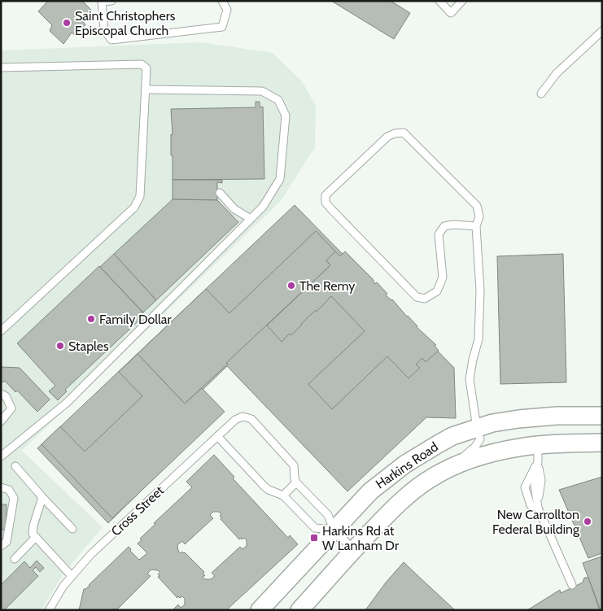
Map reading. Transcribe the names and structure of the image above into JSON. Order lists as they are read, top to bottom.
{
  "streets": {
    "street": ["Harkins Road"],
    "lane": ["Cross Street"]
  },
  "places": {
    "other": [
      "Saint Christophers Episcopal Church",
      "The Remy",
      "Family Dollar",
      "Staples",
      "New Carrollton Federal Building"
    ],
    "transit": ["Harkins Rd at W Lanham Dr"]
  }
}
